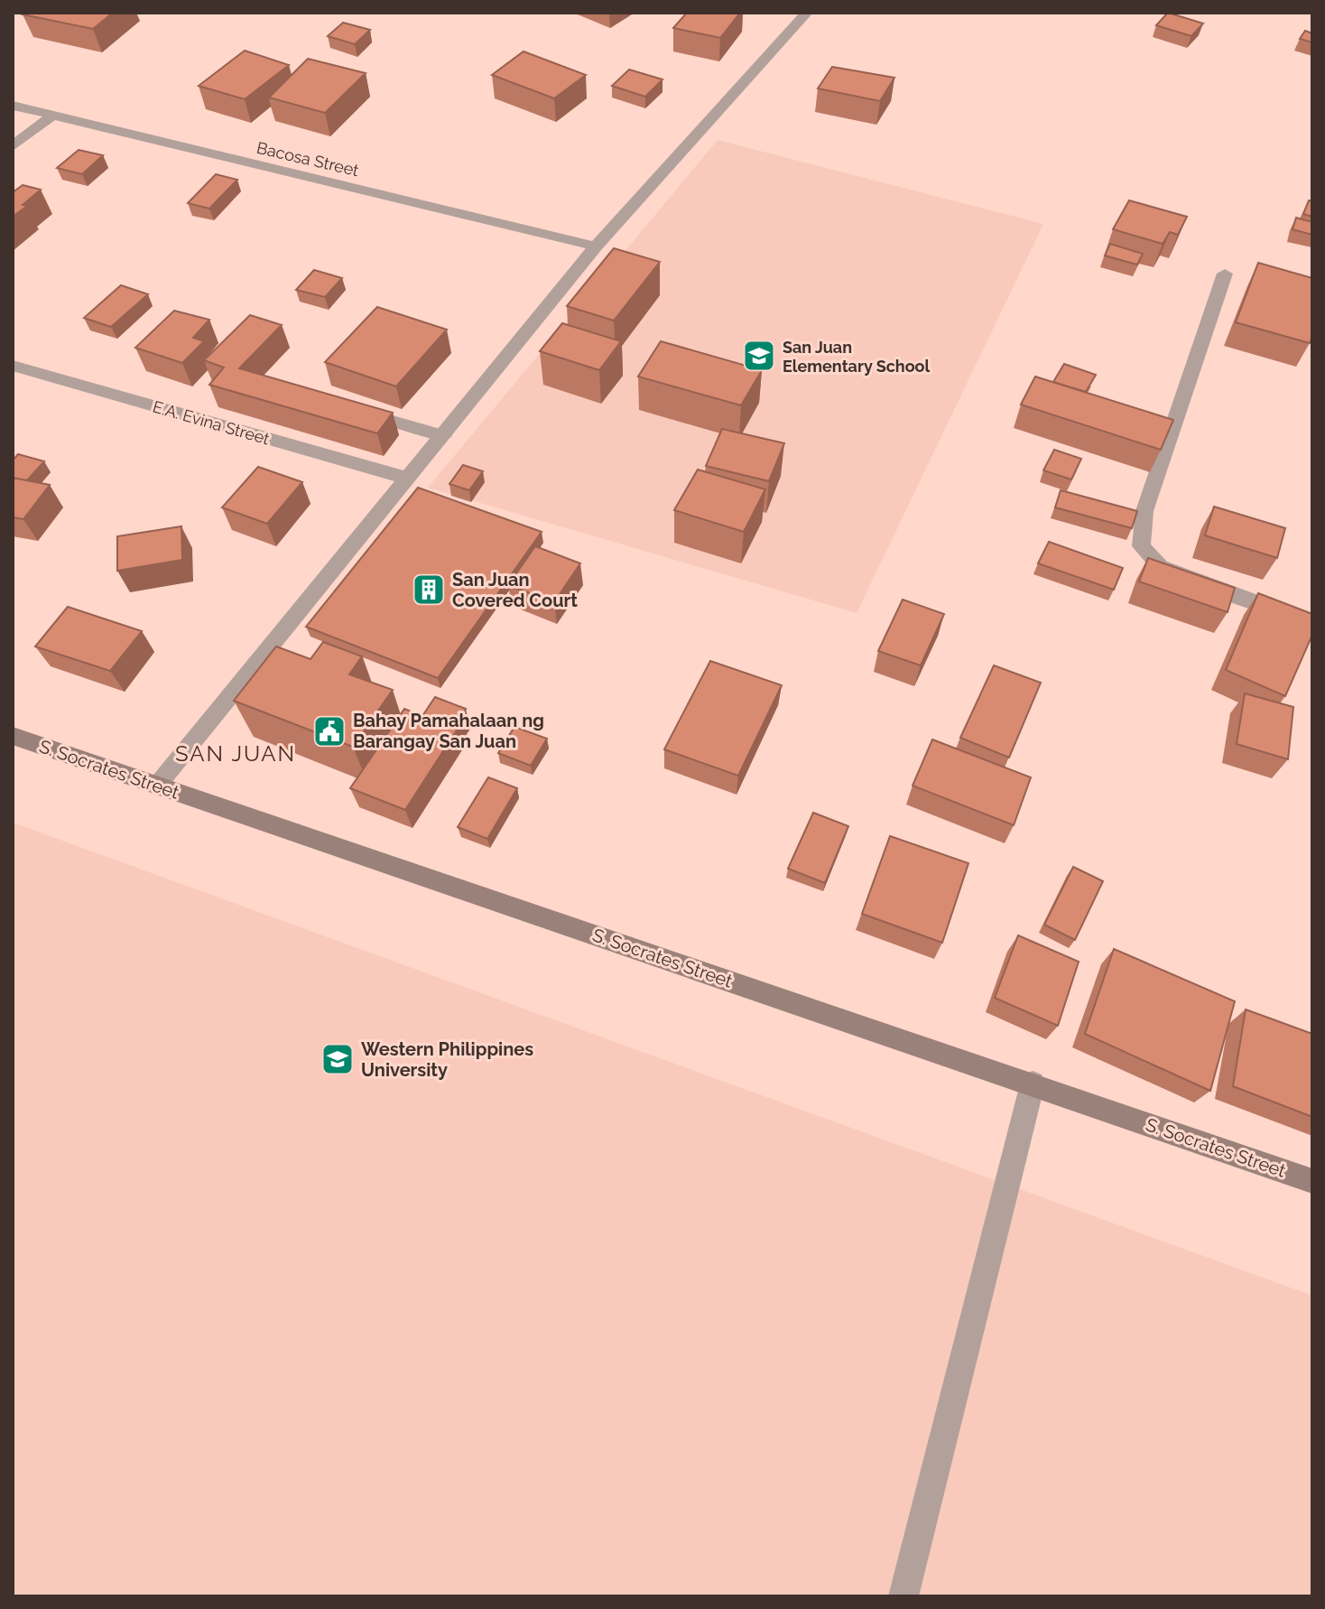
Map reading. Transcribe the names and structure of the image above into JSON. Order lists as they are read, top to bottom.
{
  "streets": {
    "street": ["Bacosa Street", "E.A. Evina Street", "S. Socrates Street"]
  },
  "districts": ["SAN JUAN"],
  "places": {
    "school or university": ["San Juan Elementary School", "Western Philippines University"],
    "building": ["San Juan Covered Court"],
    "public building": ["Bahay Pamahalaan ng Barangay San Juan"]
  }
}
